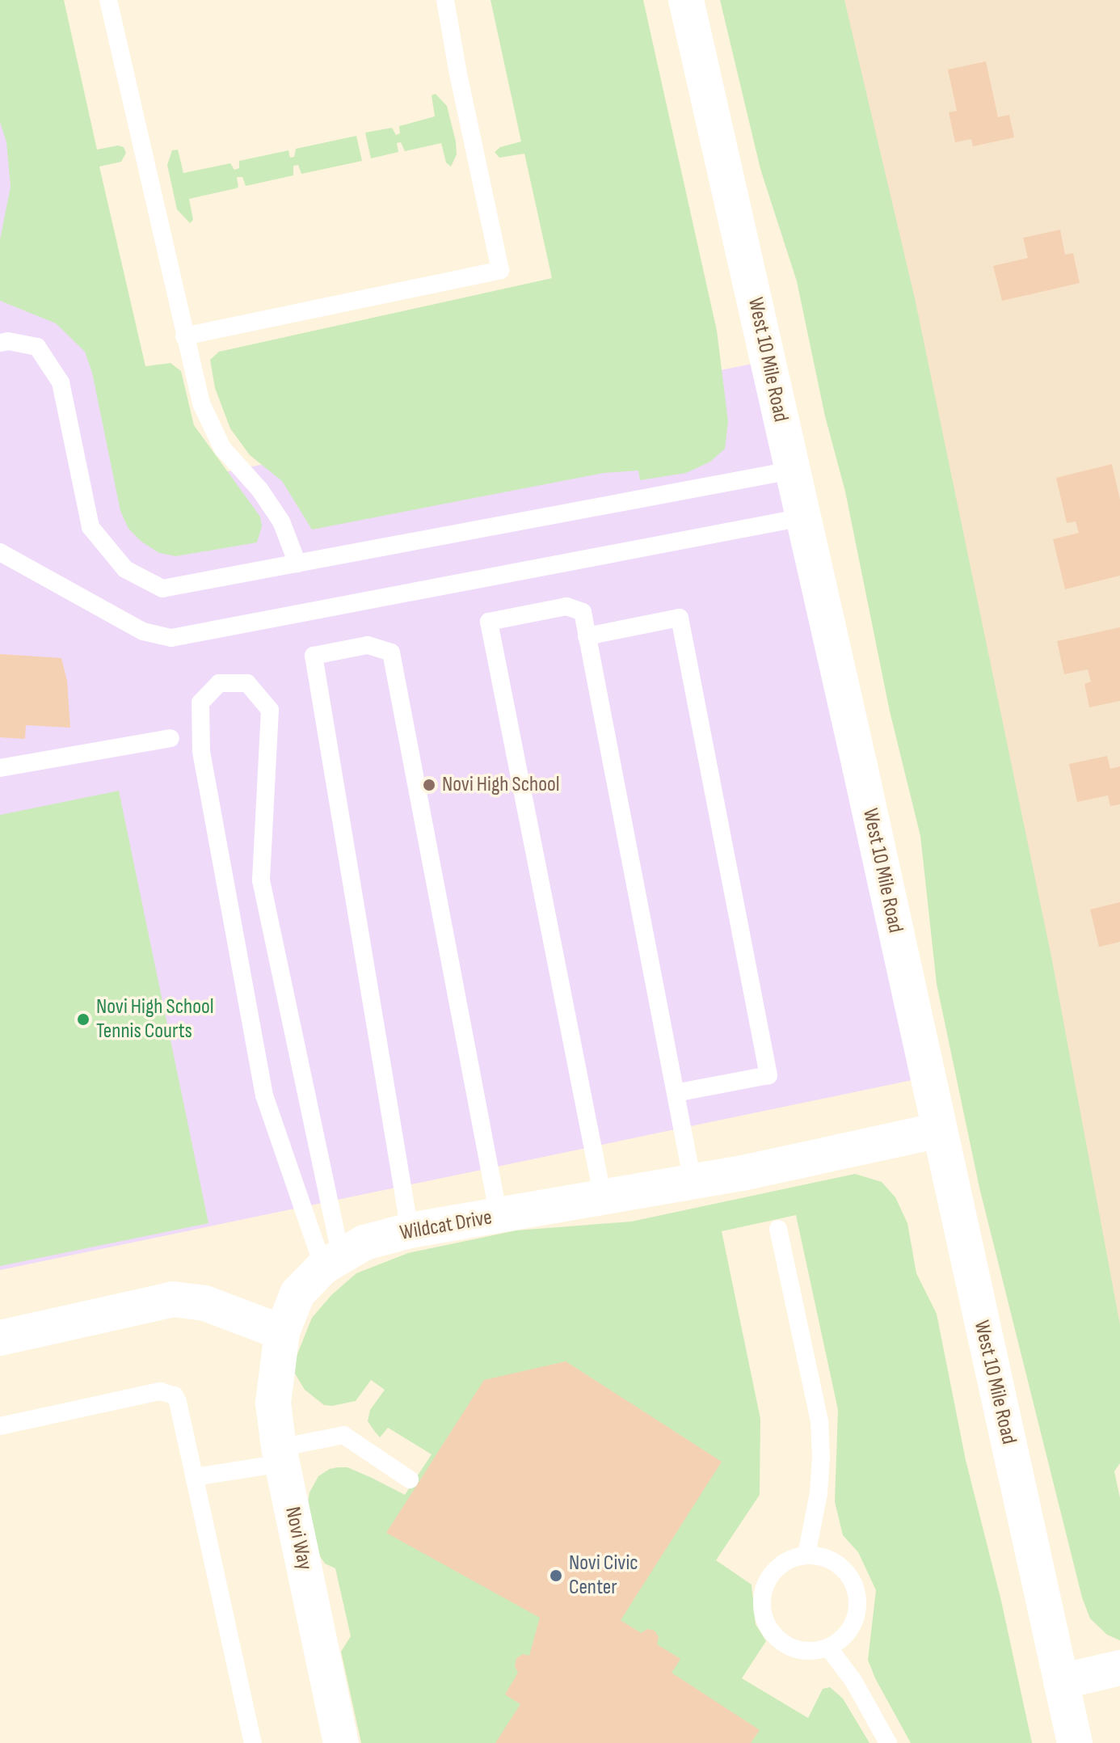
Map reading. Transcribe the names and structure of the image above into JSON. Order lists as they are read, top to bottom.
{
  "streets": {
    "main road": ["West 10 Mile Road", "Wildcat Drive", "Novi Way"]
  },
  "crossings": [
    ["West 10 Mile Road", "Wildcat Drive"],
    ["Wildcat Drive", "Novi Way"]
  ],
  "places": ["Novi High School", "Novi High School Tennis Courts", "Novi Civic Center"]
}
